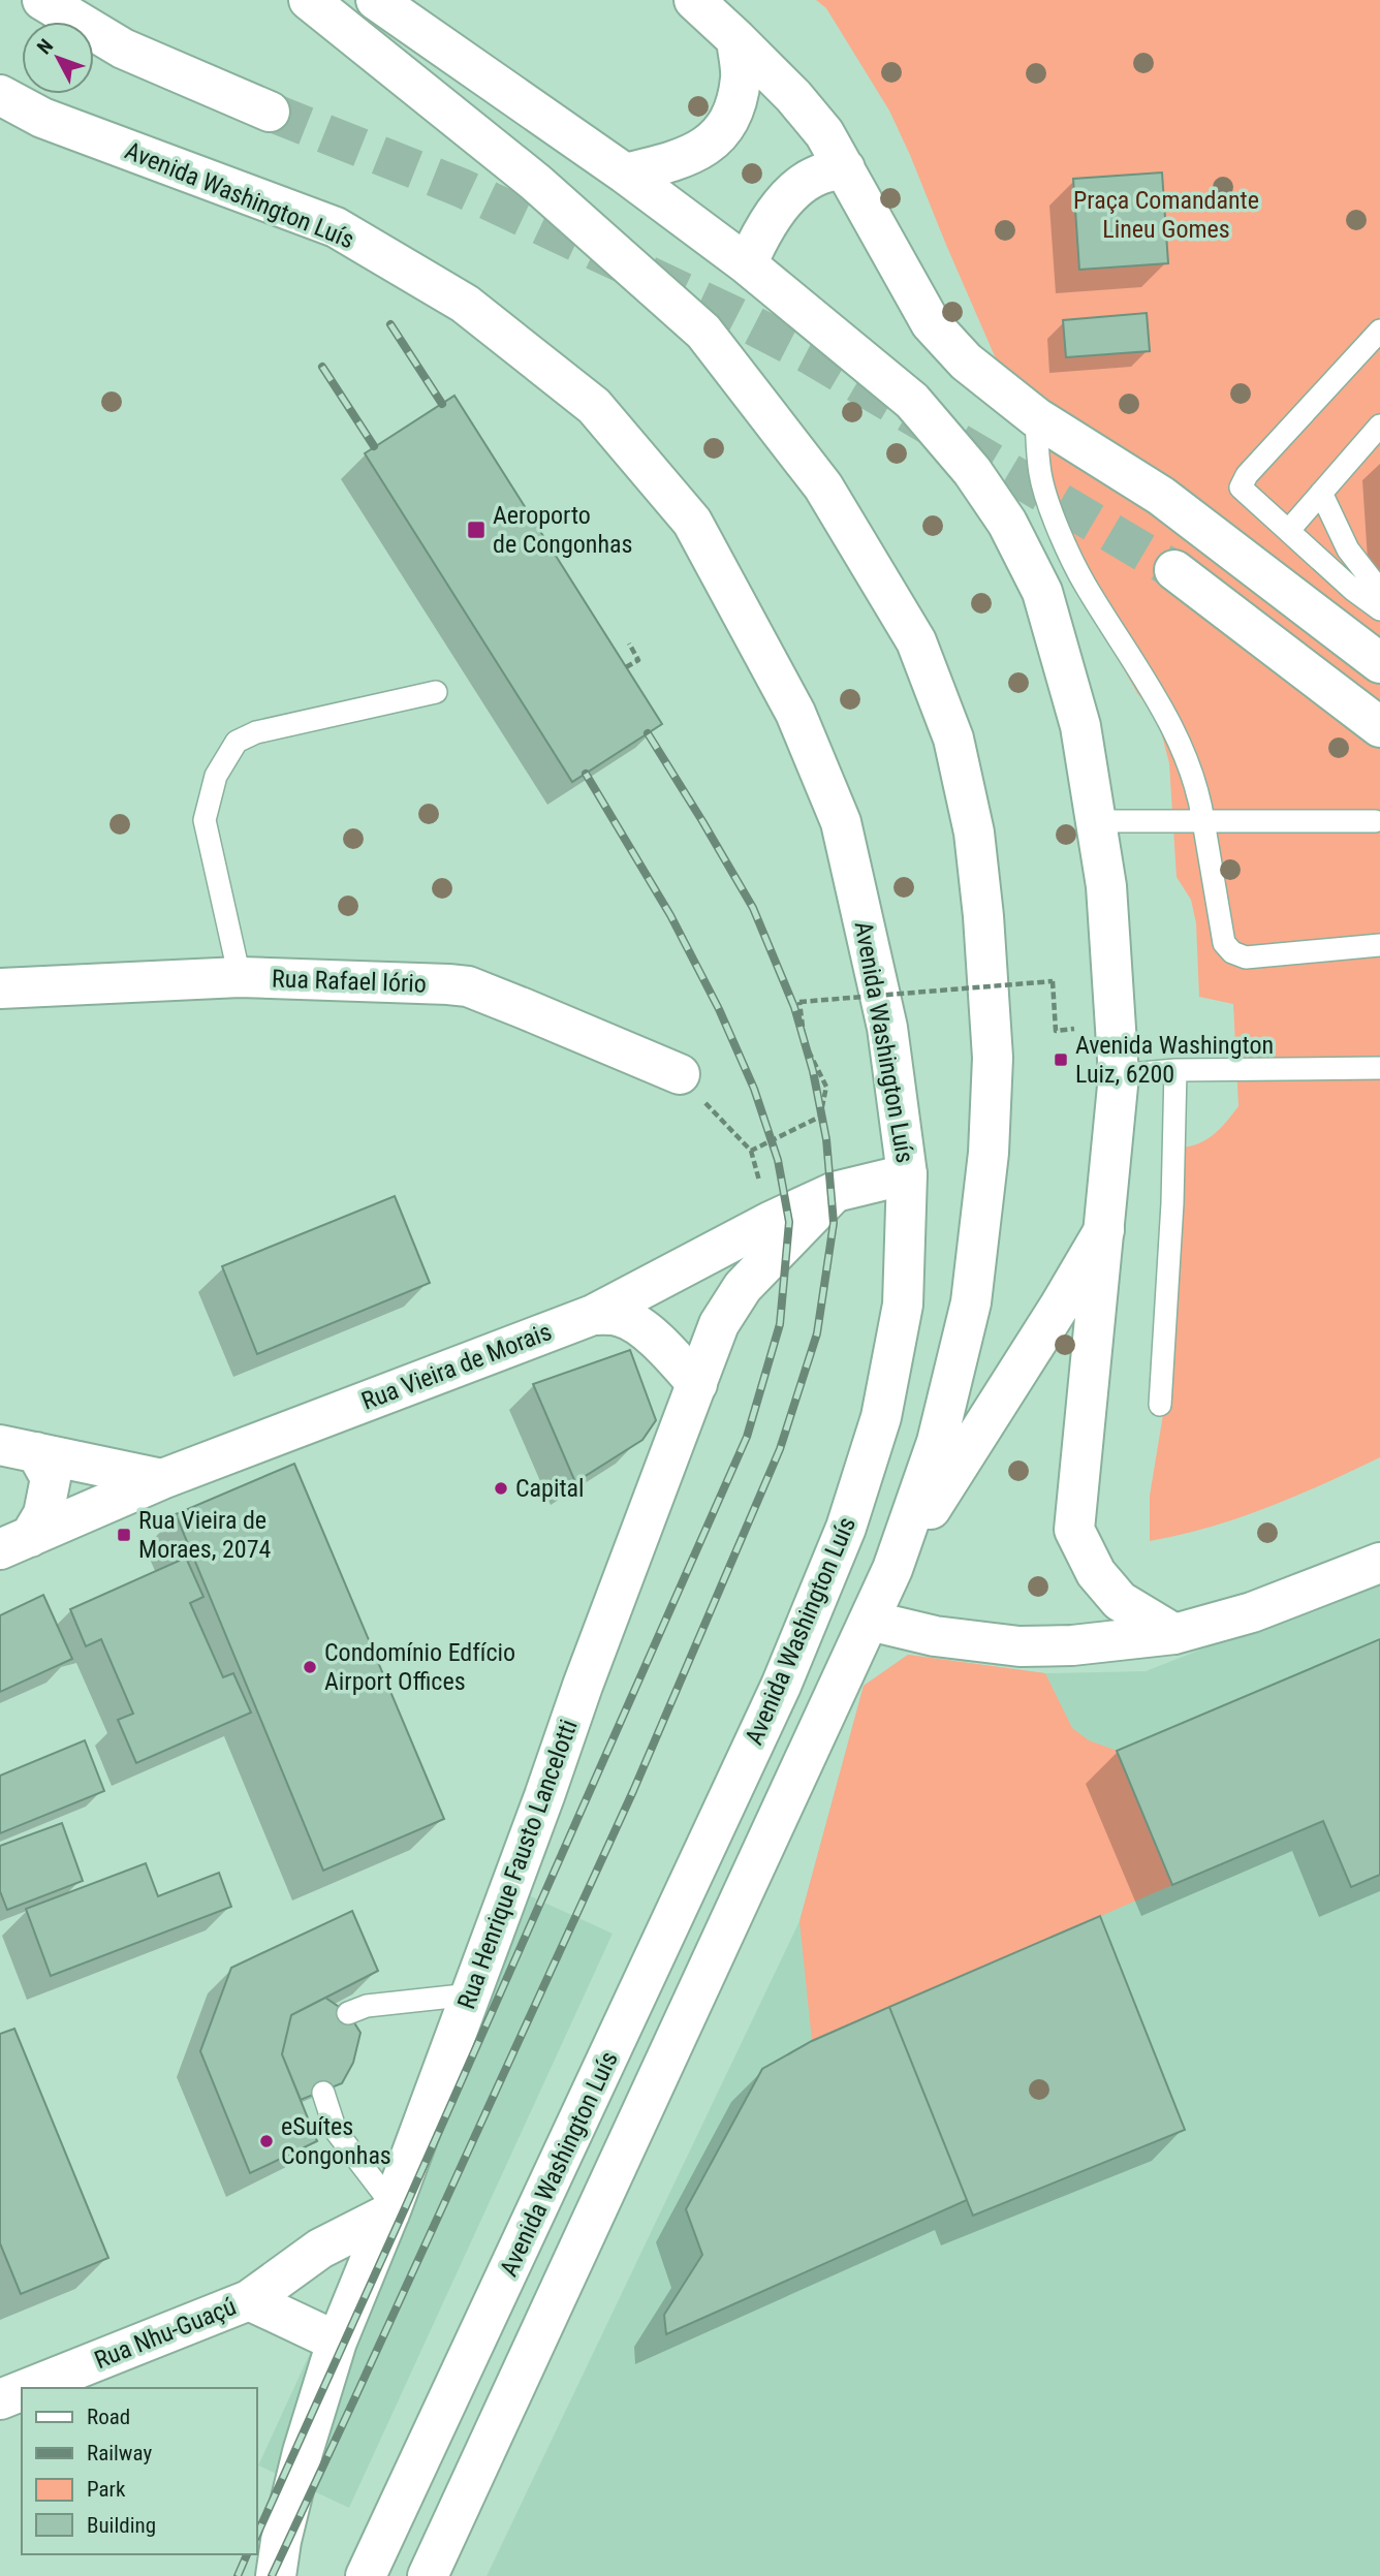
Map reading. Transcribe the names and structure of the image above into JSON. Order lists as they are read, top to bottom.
{
  "streets": {
    "main road": [
      "Avenida Washington Luís",
      "Rua Rafael Iório",
      "Rua Vieira de Morais",
      "Rua Henrique Fausto Lancelotti",
      "Rua Nhu-Guaçú"
    ]
  },
  "crossings": [
    ["Avenida Washington Luís", "Rua Vieira de Morais"],
    ["Rua Vieira de Morais", "Rua Henrique Fausto Lancelotti"],
    ["Rua Henrique Fausto Lancelotti", "Rua Nhu-Guaçú"]
  ],
  "parks": ["Praça Comandante Lineu Gomes"],
  "places": {
    "transit": ["Aeroporto de Congonhas", "Avenida Washington Luiz, 6200", "Rua Vieira de Moraes, 2074"],
    "other": ["Capital", "Condomínio Edfício Airport Offices", "eSuítes Congonhas"]
  },
  "legend": [
    "Road",
    "Railway",
    "Park",
    "Building"
  ],
  "north": "top left"
}
